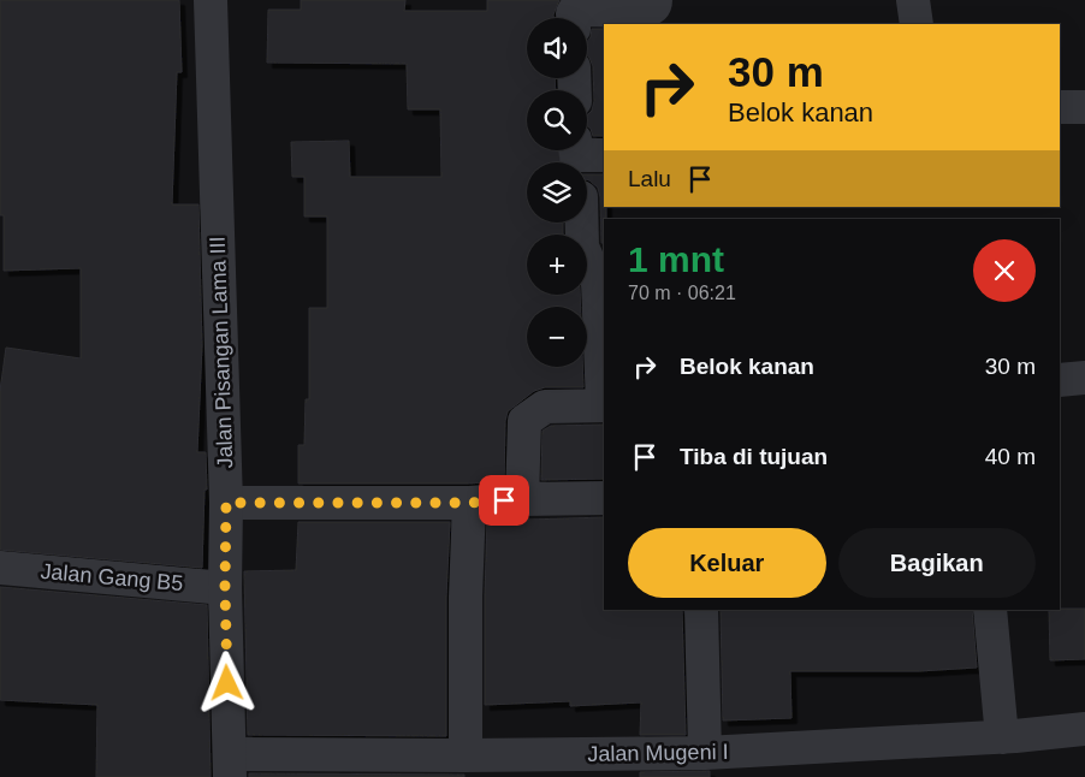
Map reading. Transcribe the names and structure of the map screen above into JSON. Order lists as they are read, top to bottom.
{
  "streets": {
    "street": ["Jalan Pisangan Lama III", "Jalan Gang B5", "Jalan Mugeni I"]
  },
  "crossings": [
    ["Jalan Pisangan Lama III", "Jalan Gang B5"],
    ["Jalan Pisangan Lama III", "Jalan Mugeni I"]
  ],
  "page": {
    "map_buttons": ["+", "−"],
    "turn": ["30 m", "Belok kanan"],
    "then": "Lalu",
    "heading": ["1 mnt", "70 m · 06:21"],
    "list": [
      {
        "name": "Belok kanan",
        "value": "30 m"
      },
      {
        "name": "Tiba di tujuan",
        "value": "40 m"
      }
    ],
    "buttons": ["Keluar", "Bagikan"]
  }
}
